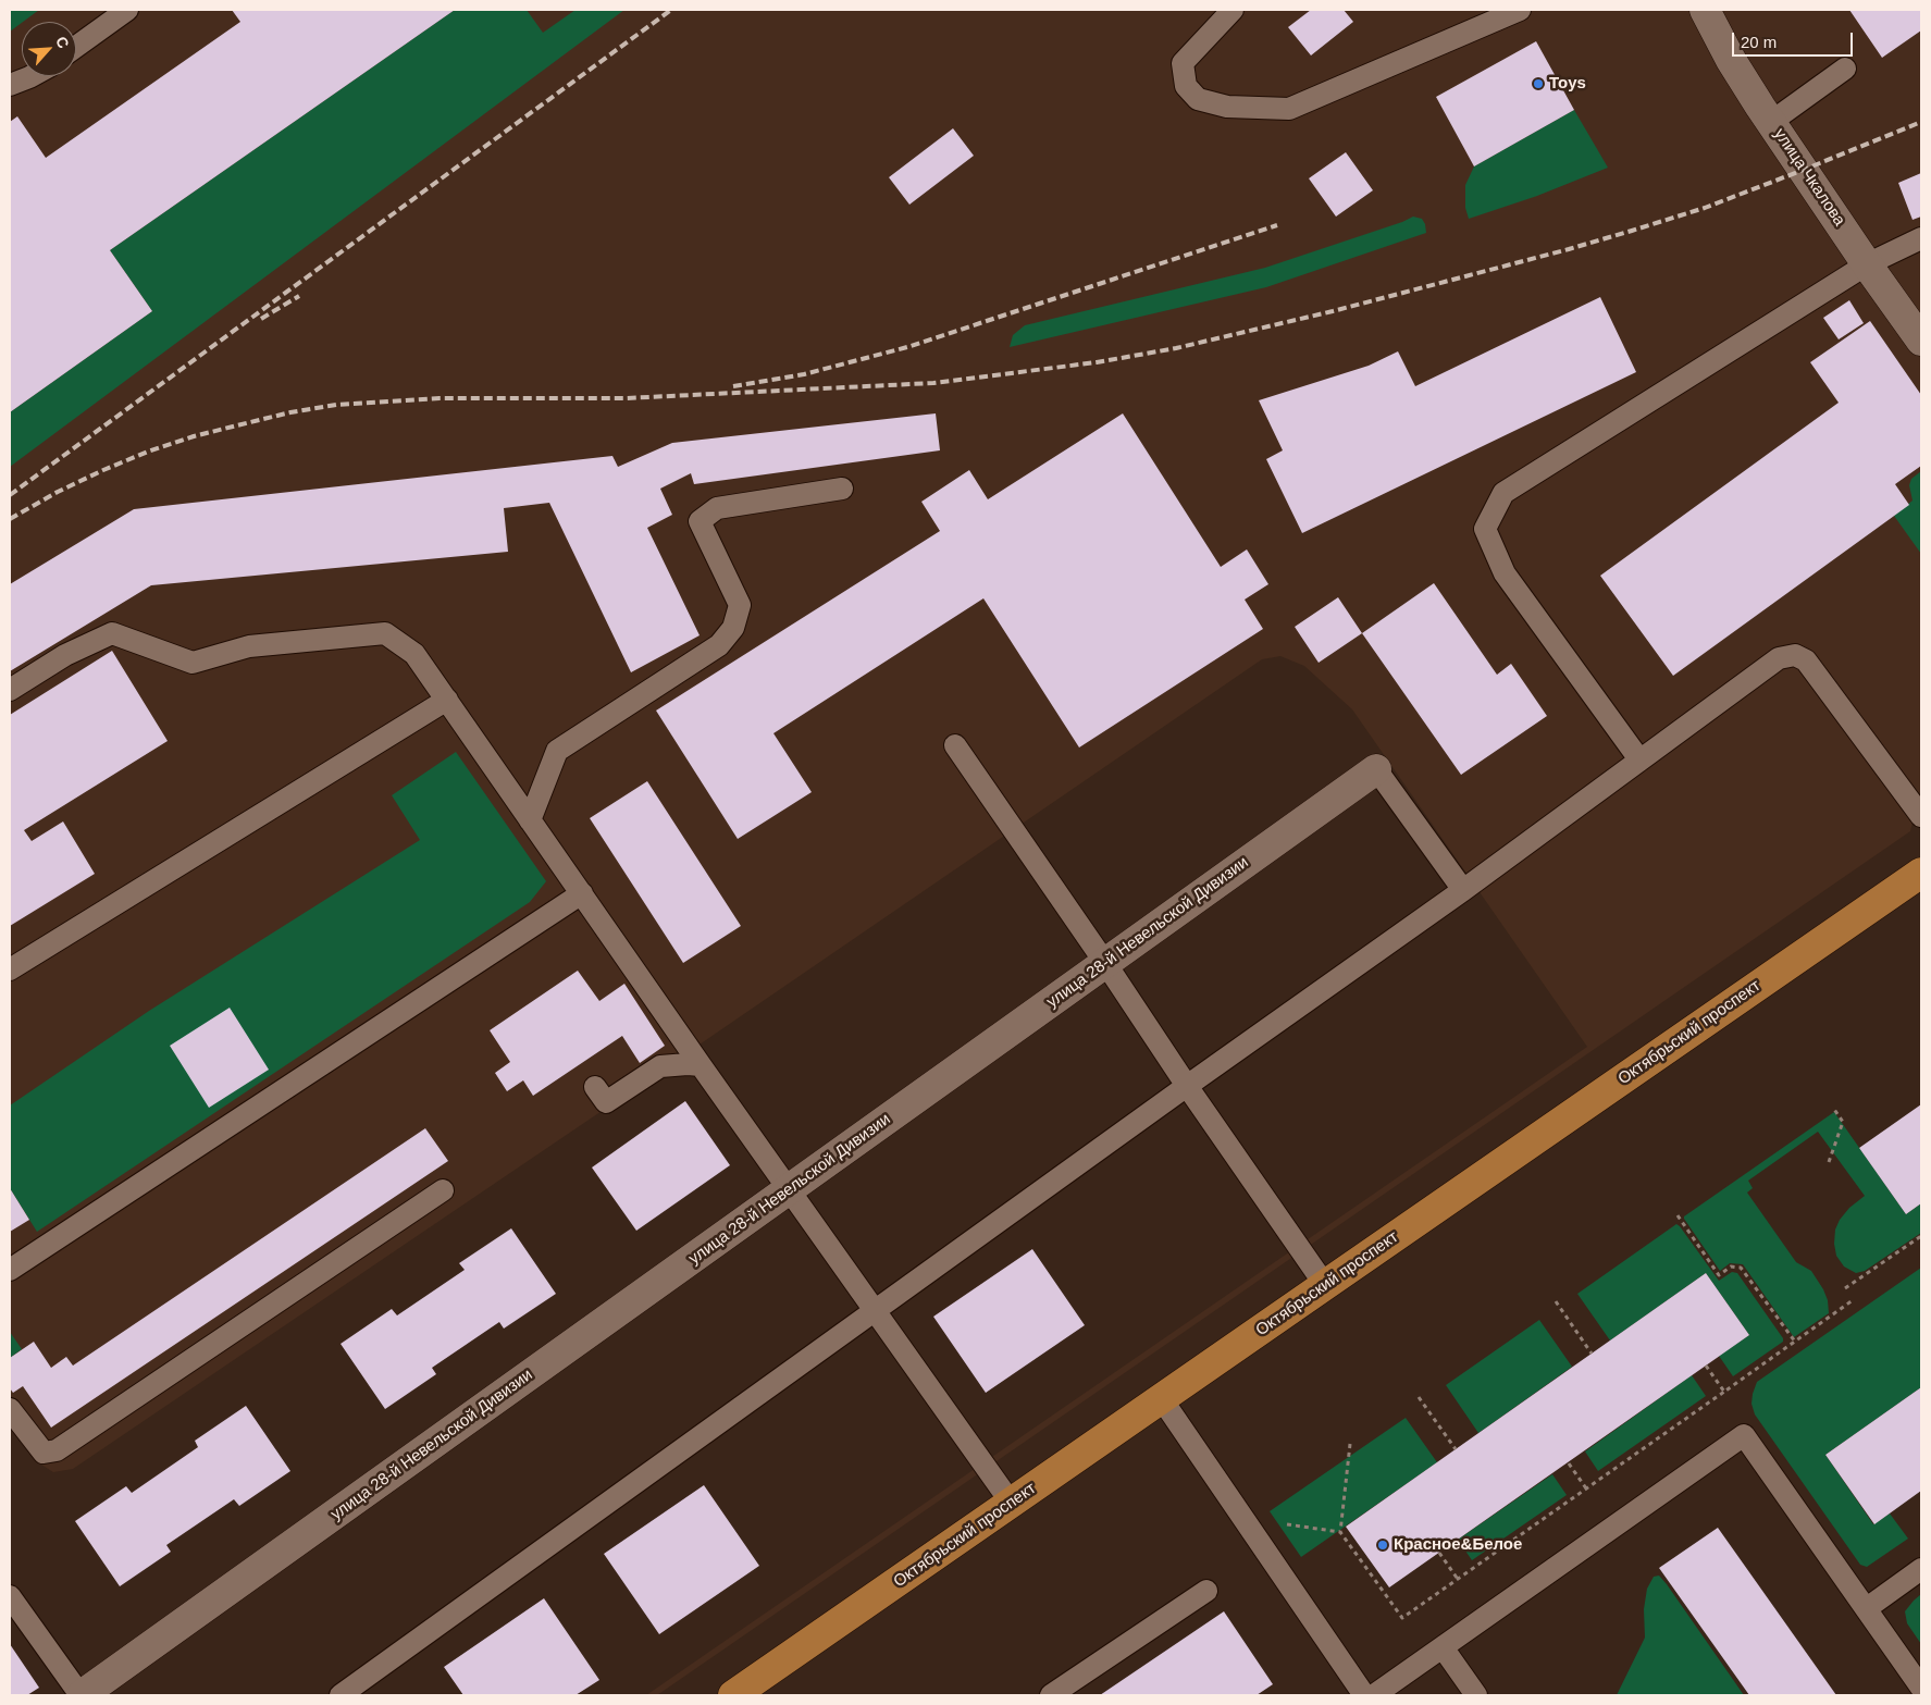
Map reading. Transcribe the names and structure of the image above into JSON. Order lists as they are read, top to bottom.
{
  "streets": {
    "main road": ["Октябрьский проспект"],
    "street": ["улица Чкалова", "улица 28-й Невельской Дивизии"]
  },
  "places": ["Toys", "Красное&Белое"],
  "scale_bar": "20 m",
  "north": "top right"
}
